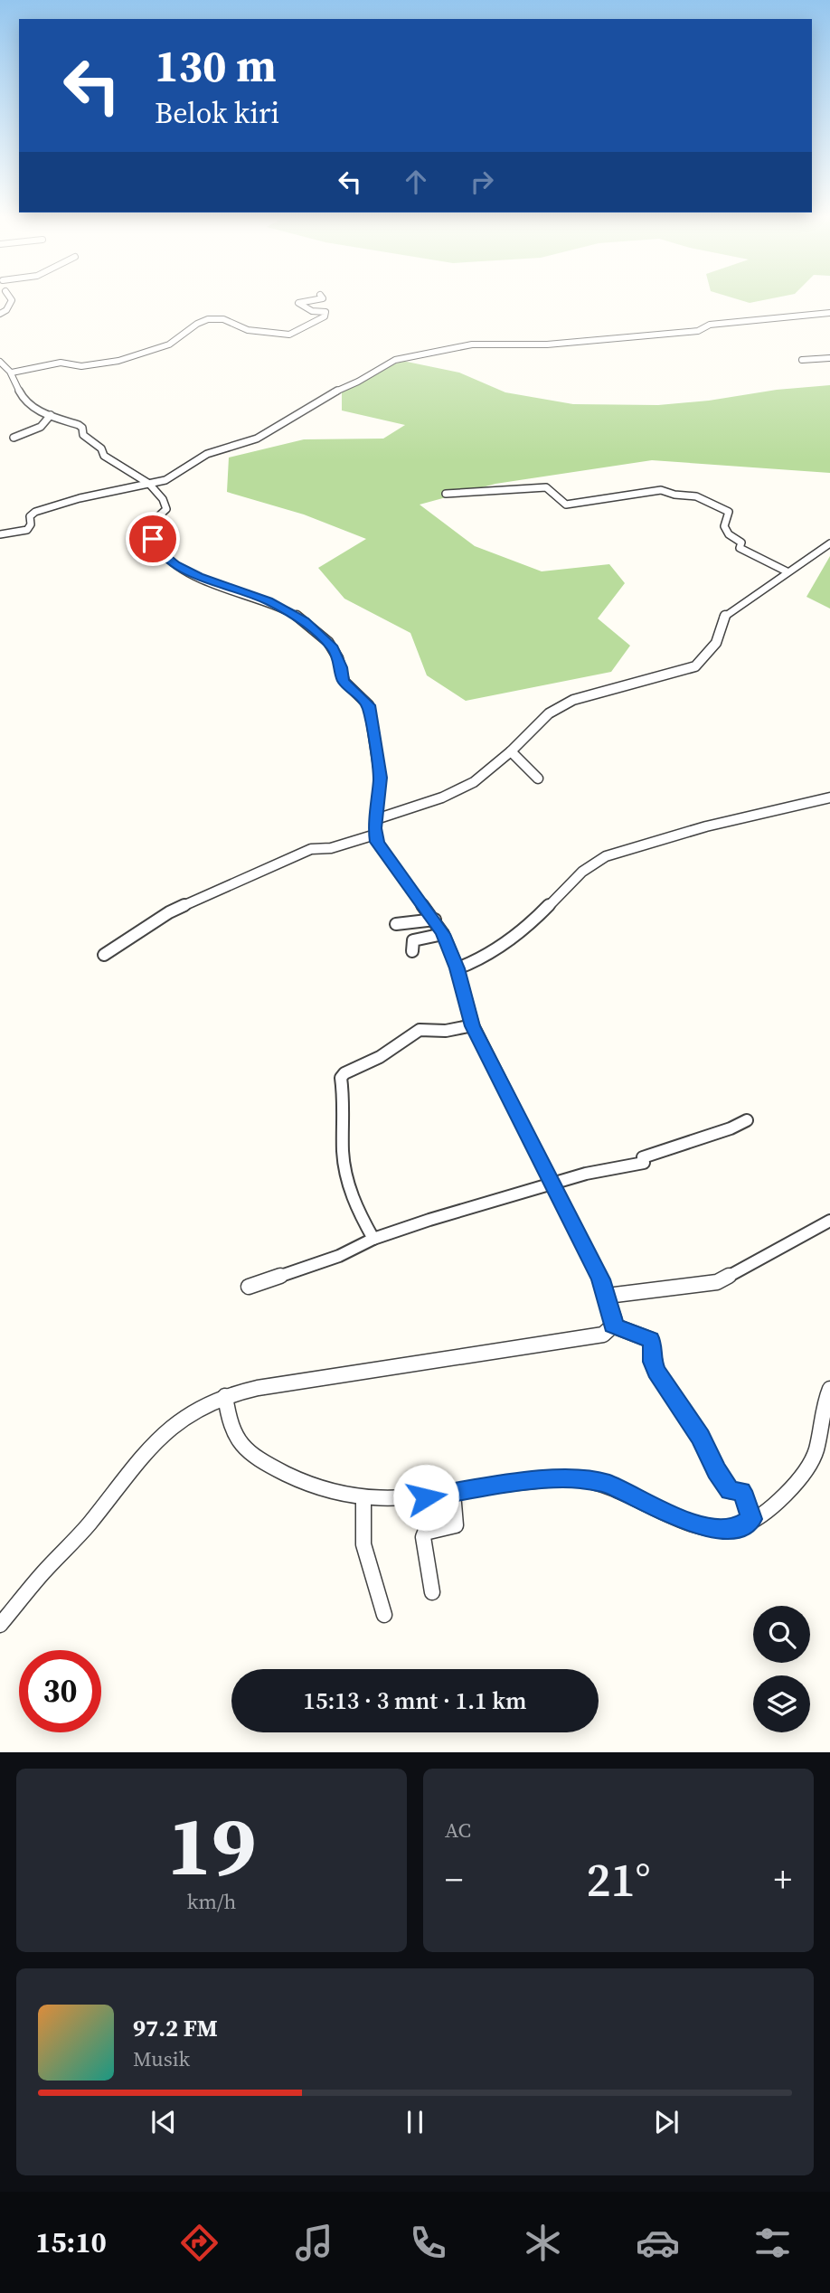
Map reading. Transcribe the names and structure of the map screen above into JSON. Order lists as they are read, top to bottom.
{
  "page": {
    "turn": ["130 m", "Belok kiri"],
    "limit": "30",
    "trip": "15:13 · 3 mnt · 1.1 km",
    "tile": [
      ["19", "km/h"],
      "AC"
    ],
    "heat": ["−", "21°", "+"],
    "song": ["97.2 FM", "Musik"],
    "tabs": "15:10"
  }
}
